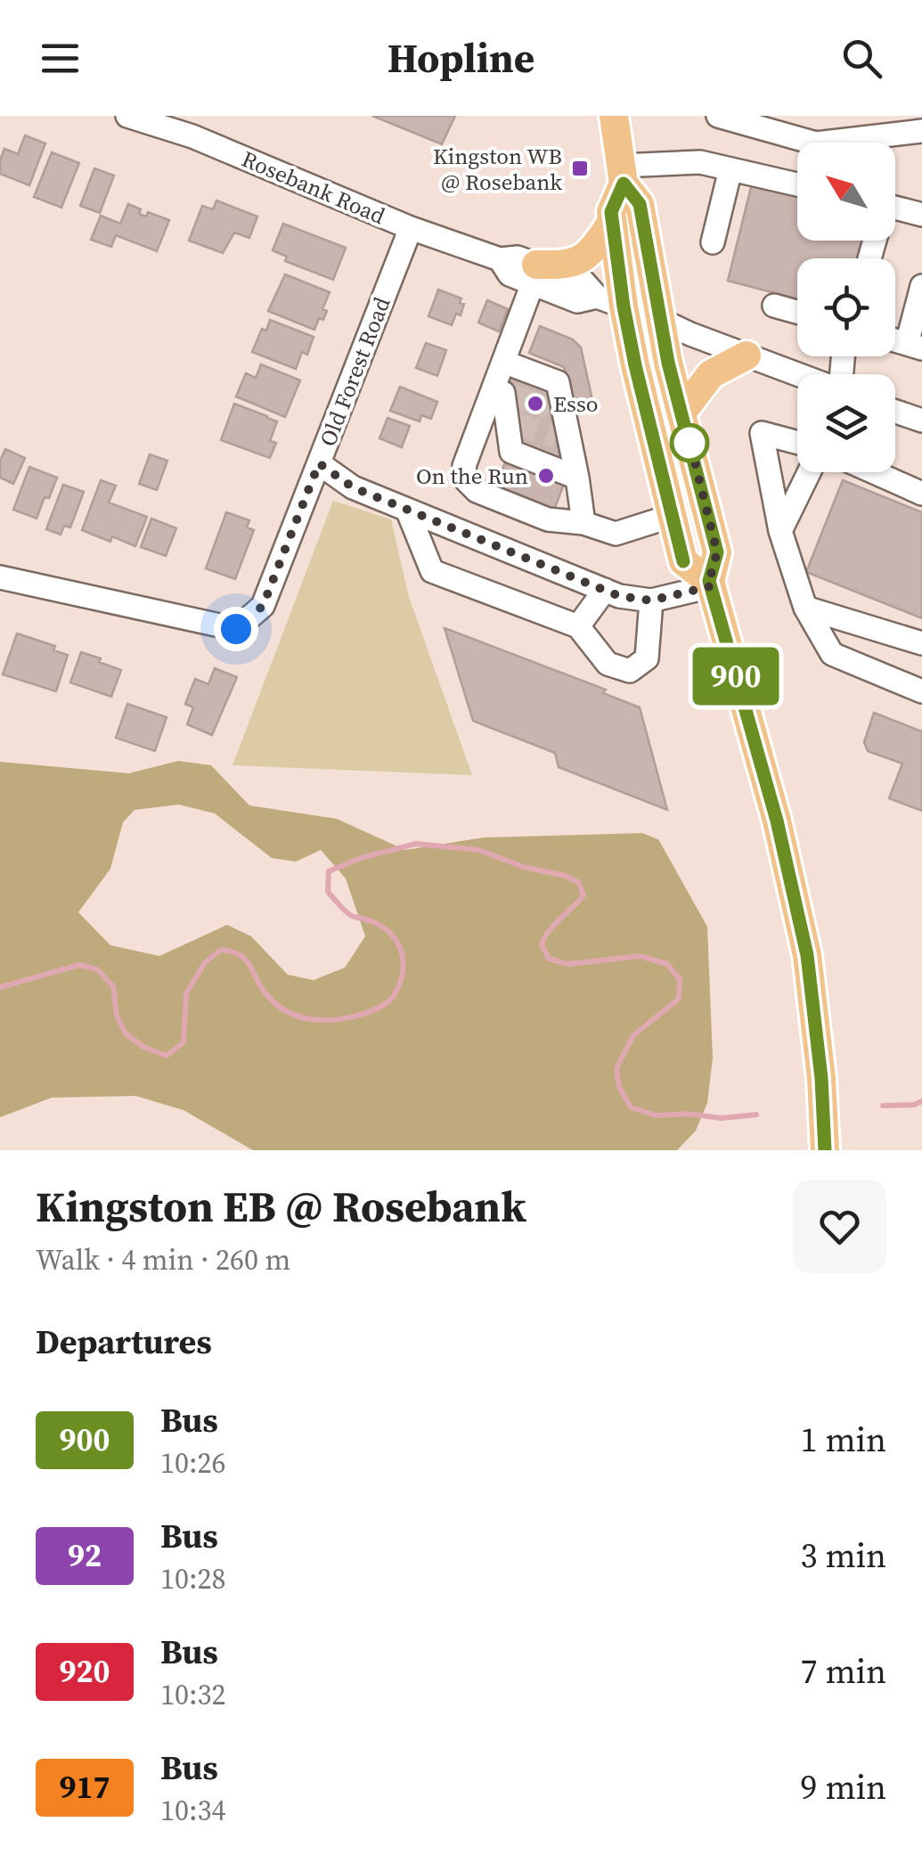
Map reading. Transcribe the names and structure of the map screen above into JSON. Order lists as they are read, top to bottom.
{
  "streets": {
    "street": ["Rosebank Road", "Old Forest Road"]
  },
  "crossings": [
    ["Rosebank Road", "Old Forest Road"]
  ],
  "places": {
    "transit": ["Kingston WB @ Rosebank"],
    "other": ["Esso", "On the Run"]
  },
  "lines": ["bus line 900"],
  "north": "top left",
  "page": {
    "header": "Hopline",
    "on_map": "900",
    "heading": [
      ["Kingston EB @ Rosebank", "Walk · 4 min · 260 m"],
      "Departures"
    ],
    "list": [
      {
        "mark": "900",
        "name": "Bus",
        "note": "10:26",
        "value": "1 min"
      },
      {
        "mark": "92",
        "name": "Bus",
        "note": "10:28",
        "value": "3 min"
      },
      {
        "mark": "920",
        "name": "Bus",
        "note": "10:32",
        "value": "7 min"
      },
      {
        "mark": "917",
        "name": "Bus",
        "note": "10:34",
        "value": "9 min"
      }
    ]
  }
}
